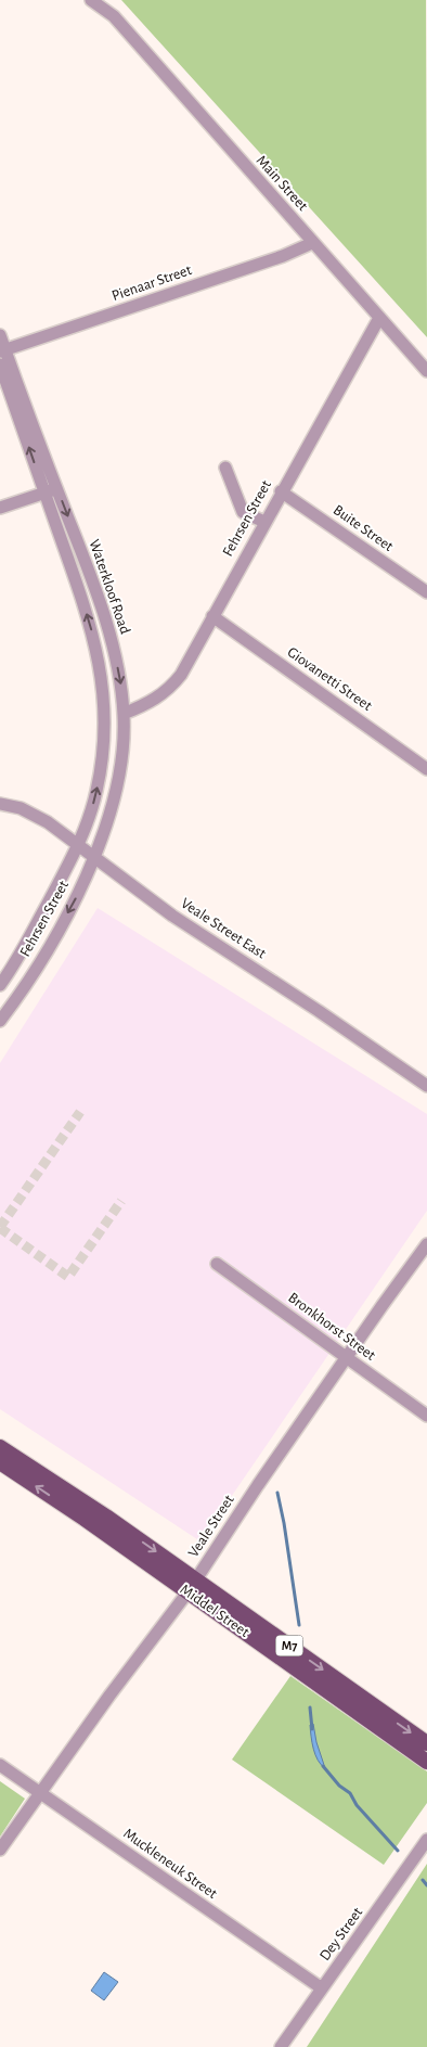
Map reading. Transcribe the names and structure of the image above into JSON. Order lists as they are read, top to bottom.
{
  "streets": {
    "main road": ["Middel Street", "M7"],
    "street": [
      "Main Street",
      "Pienaar Street",
      "Fehrsen Street",
      "Buite Street",
      "Waterkloof Road",
      "Giovanetti Street",
      "Veale Street East",
      "Bronkhorst Street",
      "Veale Street",
      "Muckleneuk Street",
      "Dey Street"
    ]
  },
  "crossings": [
    ["Main Street", "Pienaar Street"],
    ["Main Street", "Fehrsen Street"],
    ["Pienaar Street", "Waterkloof Road"],
    ["Fehrsen Street", "Buite Street"],
    ["Fehrsen Street", "Waterkloof Road"],
    ["Fehrsen Street", "Giovanetti Street"],
    ["Fehrsen Street", "Veale Street East"],
    ["Waterkloof Road", "Veale Street East"],
    ["Bronkhorst Street", "Veale Street"],
    ["Veale Street", "Middel Street"],
    ["Veale Street", "Muckleneuk Street"],
    ["Muckleneuk Street", "Dey Street"]
  ]
}
